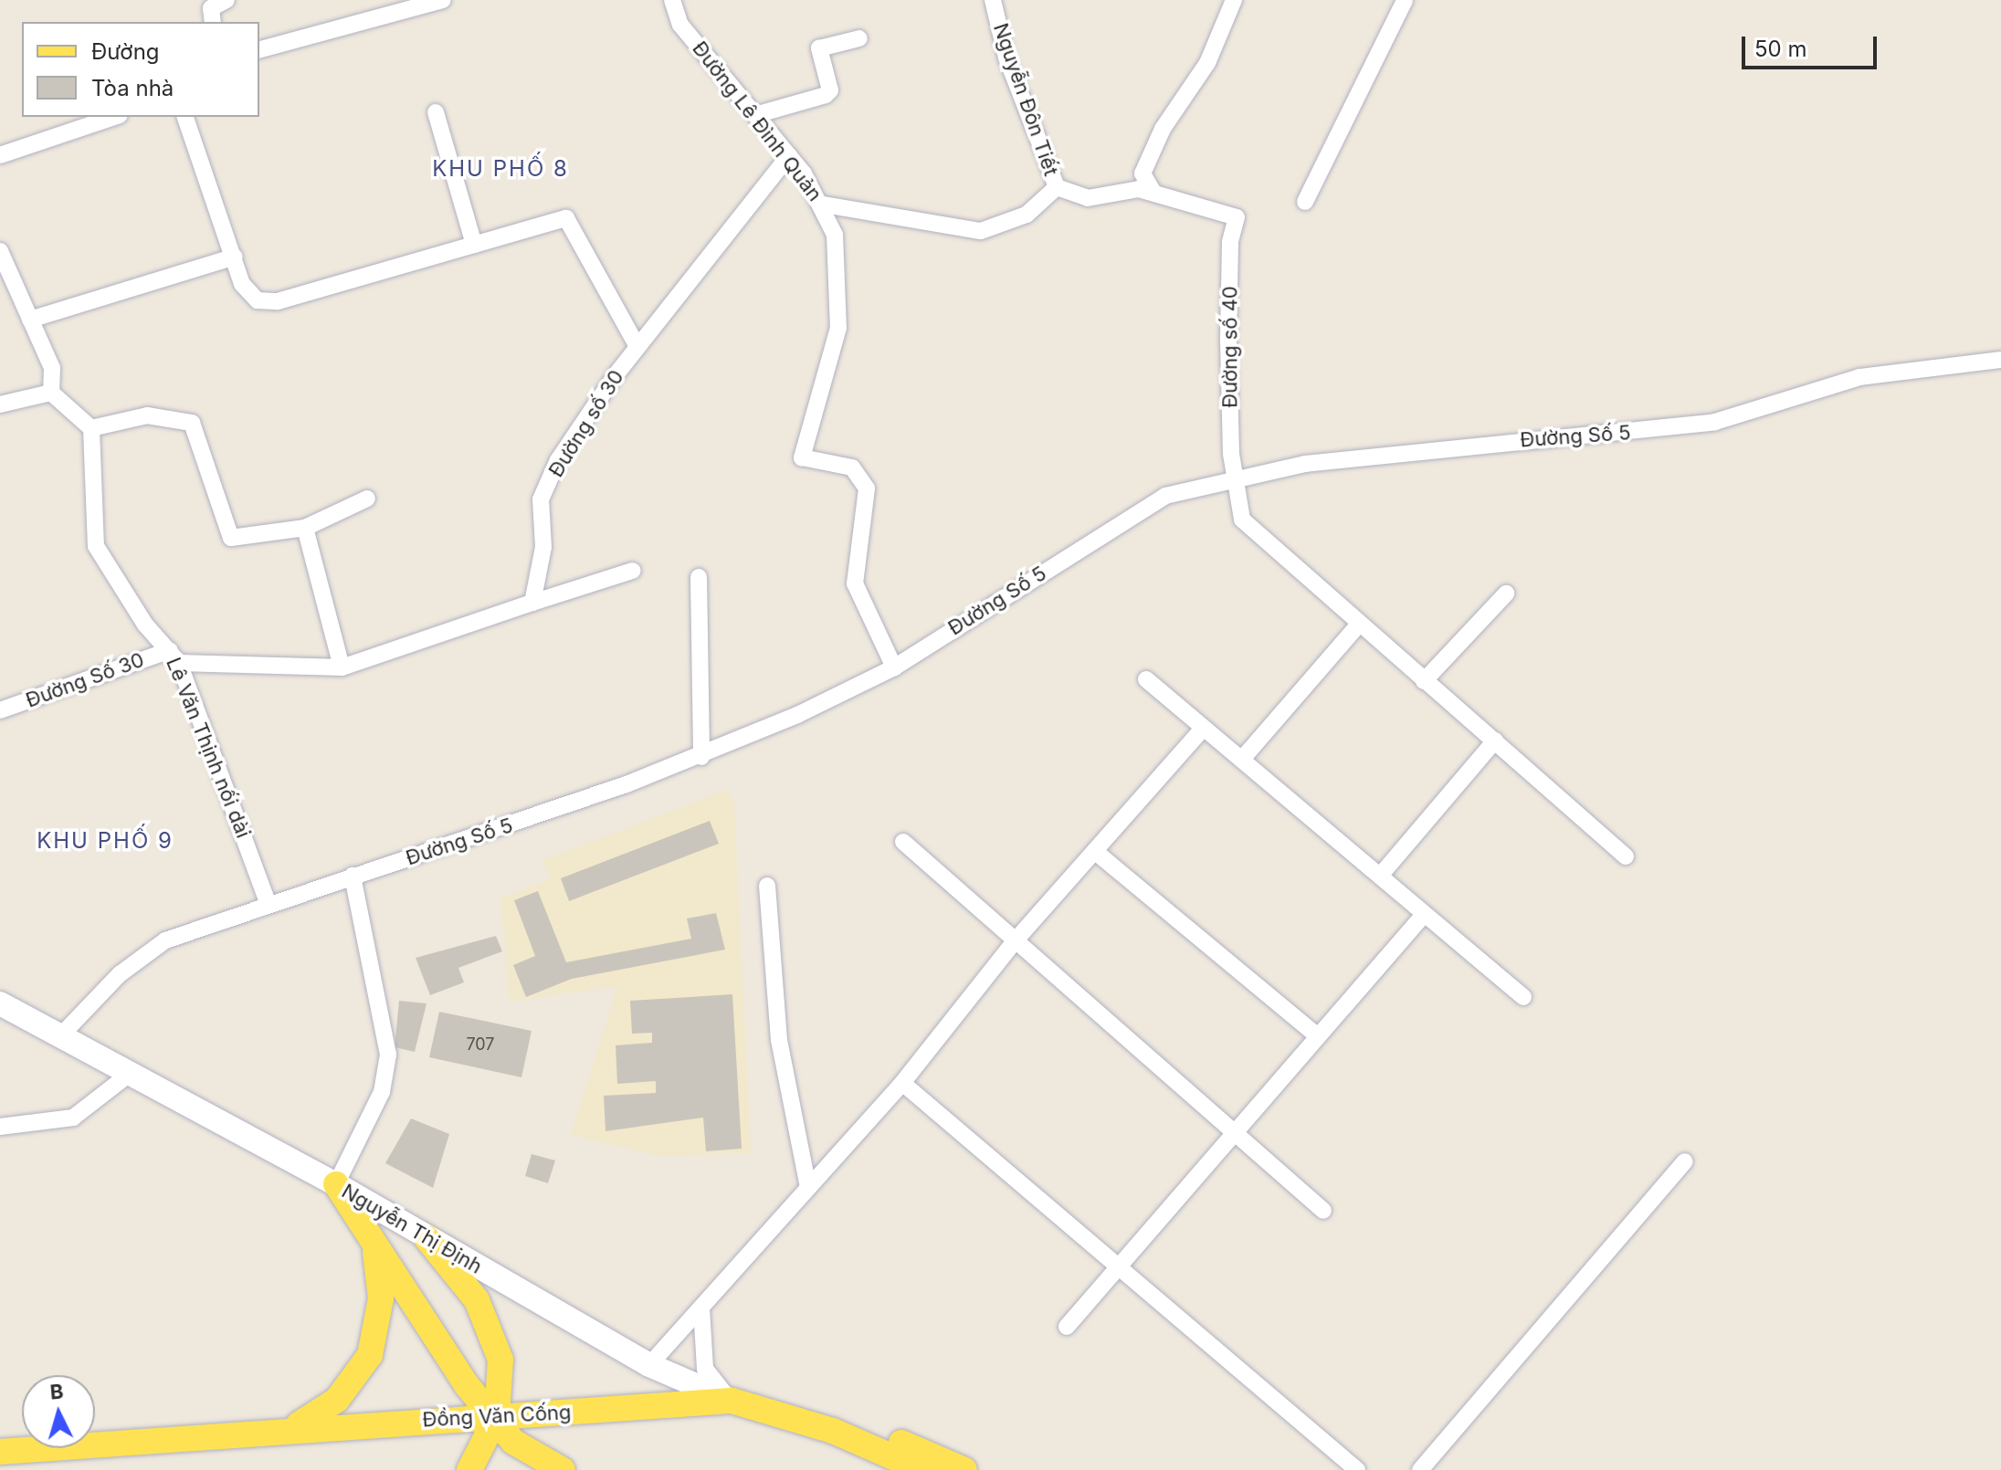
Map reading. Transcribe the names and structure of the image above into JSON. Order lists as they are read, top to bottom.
{
  "streets": {
    "main road": ["Nguyễn Thị Định", "Đồng Văn Cống"],
    "street": [
      "Nguyễn Đôn Tiết",
      "Đường Lê Đình Quản",
      "Đường số 40",
      "Đường số 30",
      "Đường Số 5",
      "Đường Số 30",
      "Lê Văn Thịnh nối dài"
    ]
  },
  "crossings": [
    ["Nguyễn Đôn Tiết", "Đường số 40"],
    ["Đường Lê Đình Quản", "Đường số 30"],
    ["Đường Lê Đình Quản", "Đường Số 5"],
    ["Đường số 40", "Đường Số 5"],
    ["Đường Số 5", "Lê Văn Thịnh nối dài"],
    ["Đường Số 5", "Nguyễn Thị Định"],
    ["Đường Số 30", "Lê Văn Thịnh nối dài"],
    ["Nguyễn Thị Định", "Đồng Văn Cống"]
  ],
  "districts": ["KHU PHỐ 8", "KHU PHỐ 9"],
  "house_numbers": ["707"],
  "legend": ["Đường", "Tòa nhà"],
  "scale_bar": "50 m",
  "north": "top"
}
